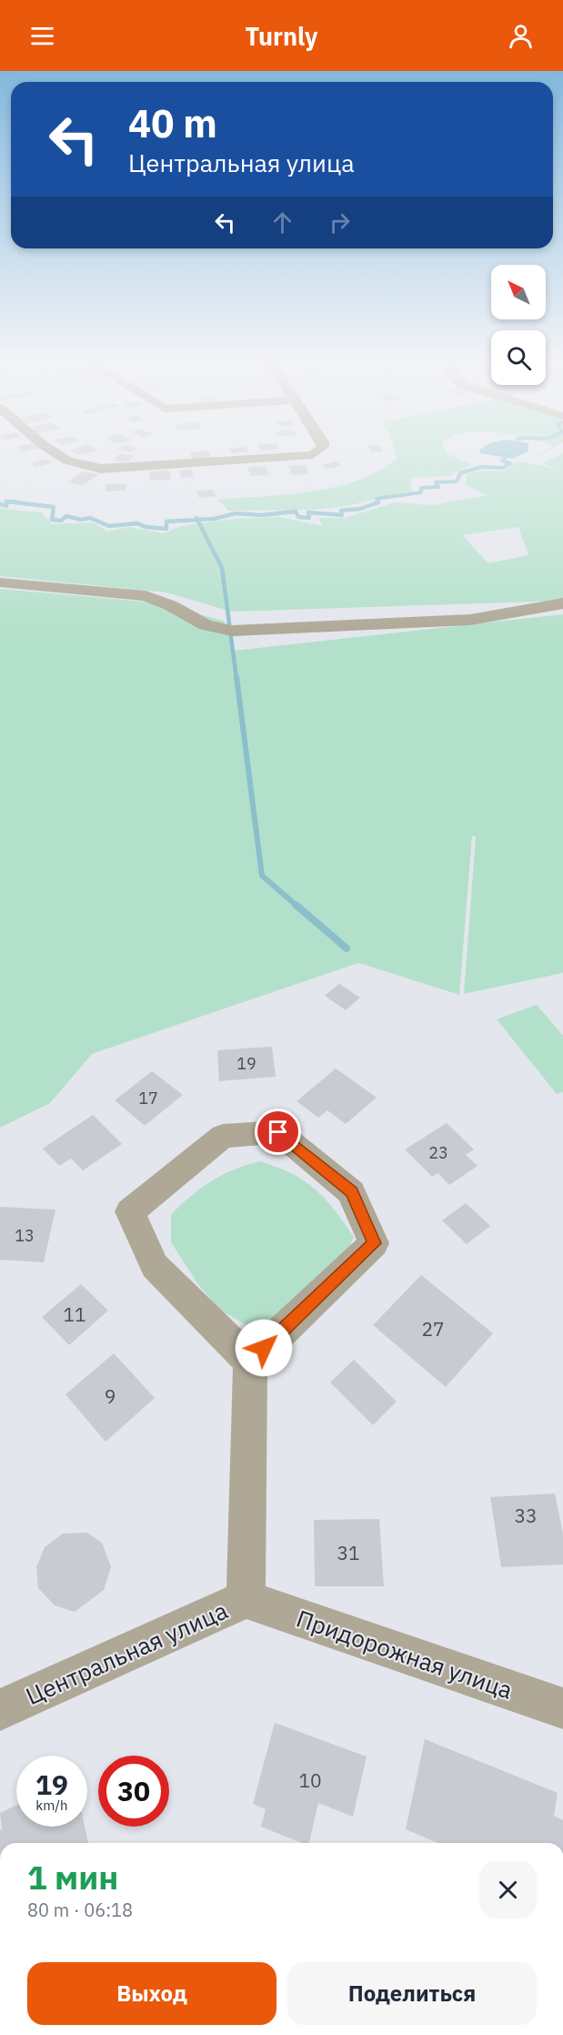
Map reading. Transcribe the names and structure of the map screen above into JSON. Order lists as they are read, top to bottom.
{
  "streets": {
    "street": ["Центральная улица", "Придорожная улица"]
  },
  "crossings": [
    ["Центральная улица", "Придорожная улица"]
  ],
  "house_numbers": [
    "19",
    "17",
    "23",
    "13",
    "11",
    "27",
    "9",
    "33",
    "31",
    "10"
  ],
  "north": "top left",
  "page": {
    "header": "Turnly",
    "turn": ["40 m", "Центральная улица"],
    "speed": "19 km/h",
    "limit": "30",
    "heading": ["1 мин", "80 m · 06:18"],
    "buttons": ["Выход", "Поделиться"]
  }
}
